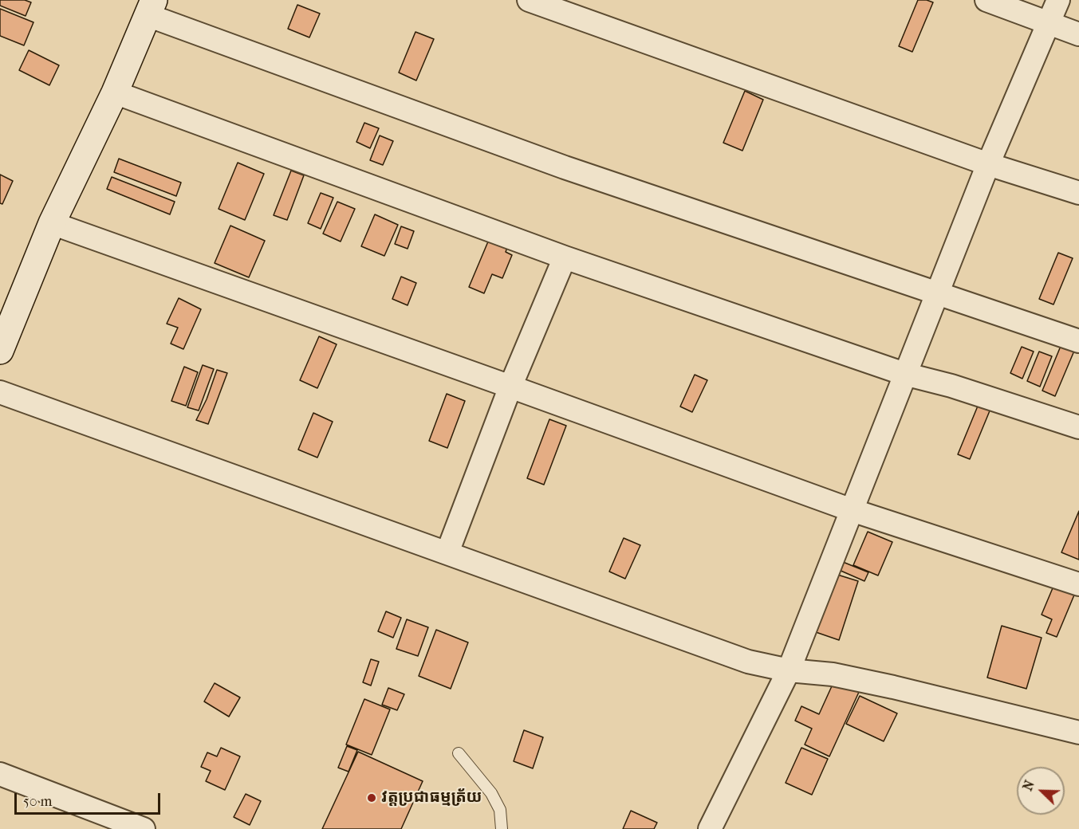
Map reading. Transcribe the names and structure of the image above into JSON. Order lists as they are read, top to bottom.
{
  "places": ["វត្តប្រជាធម្មត្រ័យ"],
  "scale_bar": "50 m",
  "north": "top left"
}
